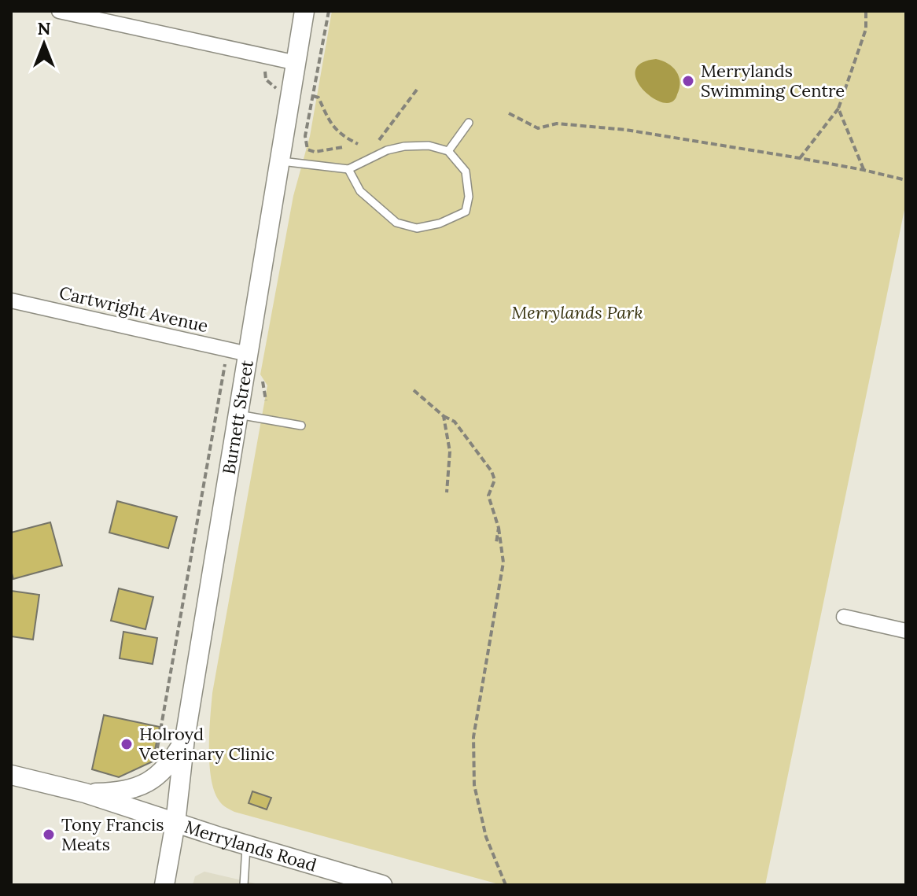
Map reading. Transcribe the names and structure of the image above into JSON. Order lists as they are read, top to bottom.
{
  "streets": {
    "main road": ["Burnett Street", "Merrylands Road"],
    "street": ["Cartwright Avenue"]
  },
  "crossings": [
    ["Cartwright Avenue", "Burnett Street"],
    ["Burnett Street", "Merrylands Road"]
  ],
  "parks": ["Merrylands Park"],
  "places": ["Merrylands Swimming Centre", "Holroyd Veterinary Clinic", "Tony Francis Meats"],
  "north": "top"
}
